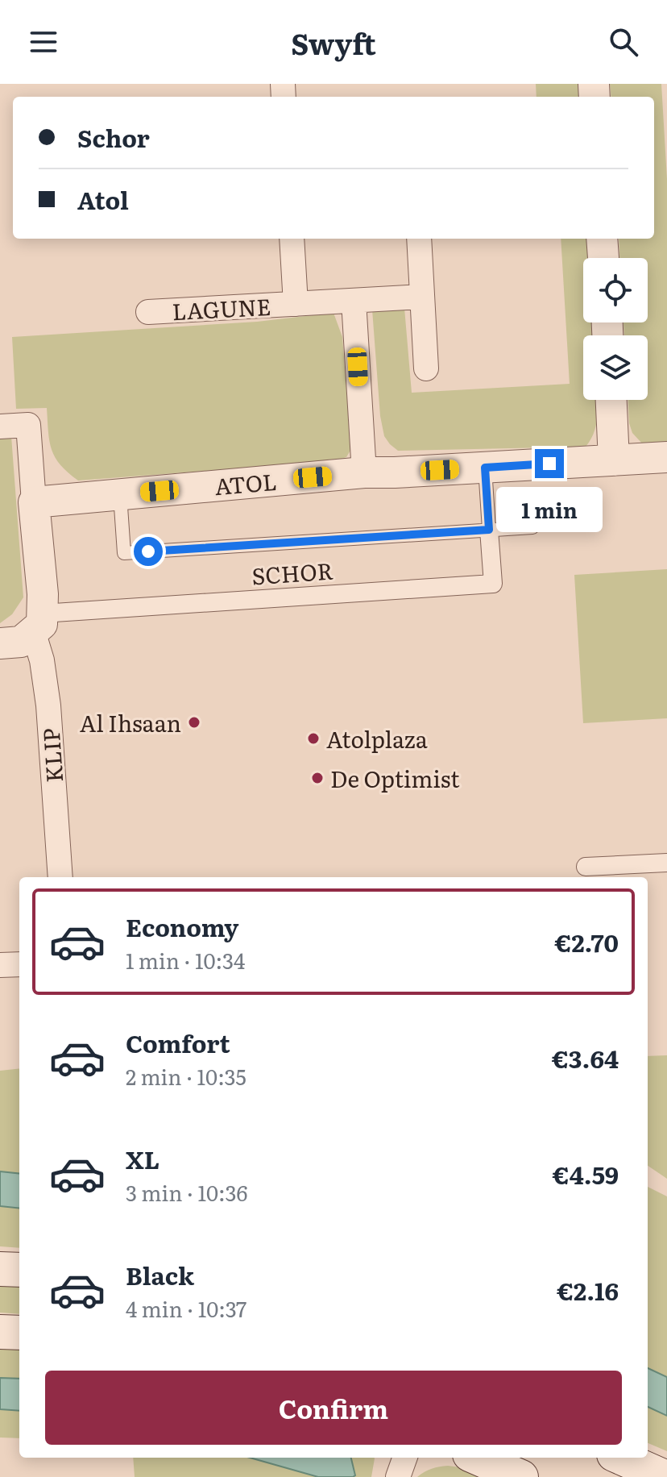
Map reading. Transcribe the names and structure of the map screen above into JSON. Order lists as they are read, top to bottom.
{
  "streets": {
    "street": [
      "LAGUNE",
      "ATOL",
      "SCHOR",
      "KLIP"
    ]
  },
  "crossings": [
    ["ATOL", "SCHOR"],
    ["SCHOR", "KLIP"]
  ],
  "places": ["Al Ihsaan", "Atolplaza", "De Optimist"],
  "page": {
    "header": "Swyft",
    "banner": ["Schor", "Atol"],
    "bubble": "1 min",
    "list": [
      {
        "name": "Economy",
        "note": "1 min · 10:34",
        "value": "€2.70"
      },
      {
        "name": "Comfort",
        "note": "2 min · 10:35",
        "value": "€3.64"
      },
      {
        "name": "XL",
        "note": "3 min · 10:36",
        "value": "€4.59"
      },
      {
        "name": "Black",
        "note": "4 min · 10:37",
        "value": "€2.16"
      }
    ],
    "buttons": "Confirm"
  }
}
